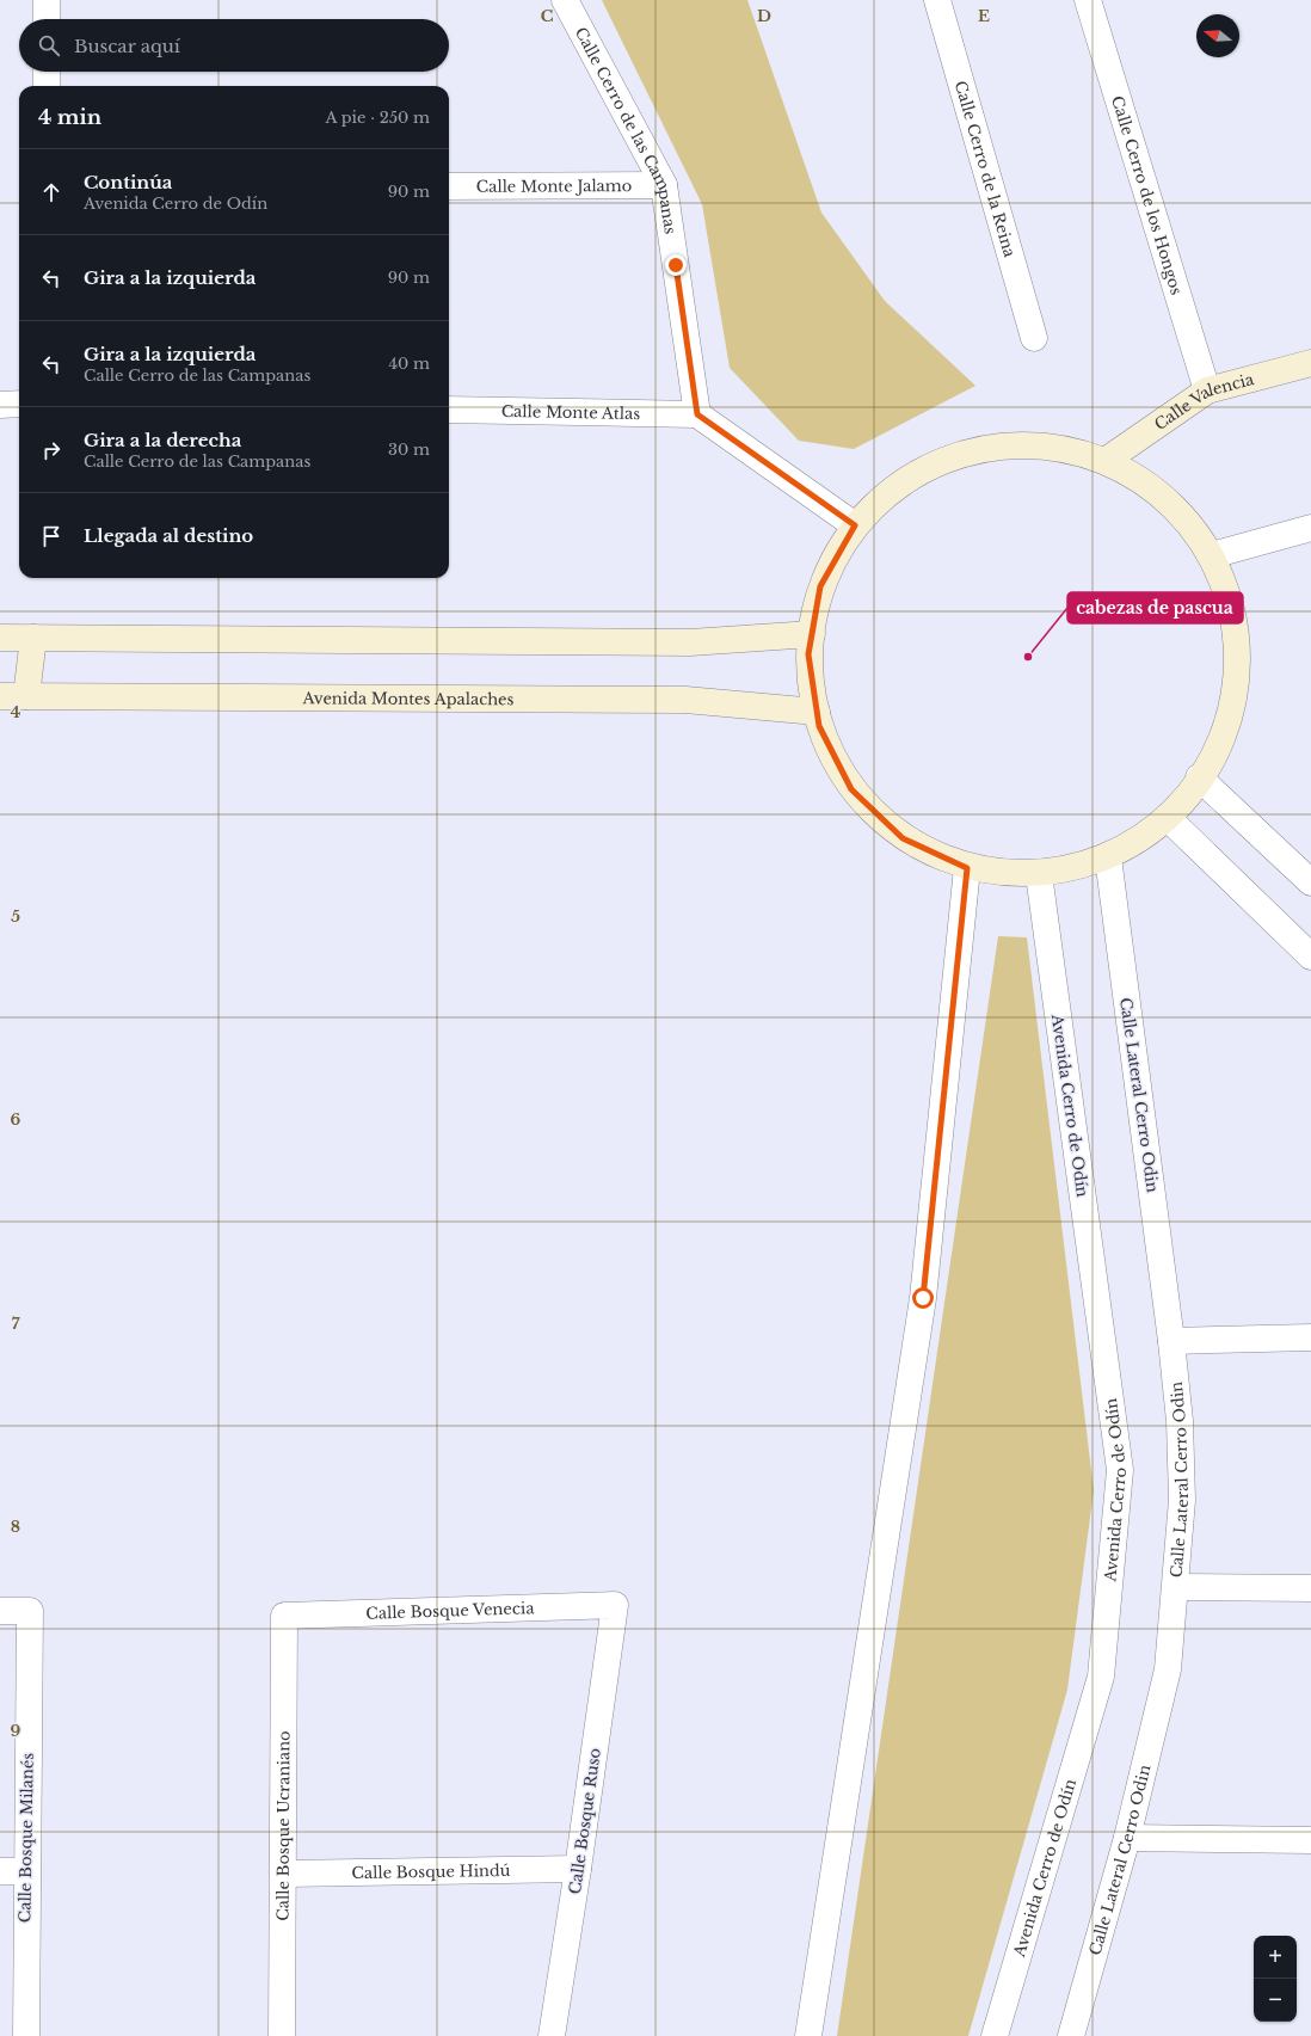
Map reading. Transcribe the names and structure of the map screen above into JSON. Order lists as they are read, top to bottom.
{
  "streets": {
    "street": [
      "Calle Cerro de las Campanas",
      "Calle Cerro de la Reina",
      "Calle Monte Jalamo",
      "Calle Cerro de los Hongos",
      "Calle Valencia",
      "Calle Monte Atlas",
      "Avenida Montes Apalaches",
      "Calle Lateral Cerro Odin",
      "Avenida Cerro de Odín",
      "Calle Bosque Venecia",
      "Calle Bosque Ruso",
      "Calle Bosque Ucraniano",
      "Calle Bosque Milanés",
      "Calle Bosque Hindú"
    ]
  },
  "crossings": [
    ["Calle Cerro de las Campanas", "Calle Monte Jalamo"],
    ["Calle Cerro de las Campanas", "Calle Monte Atlas"],
    ["Calle Cerro de los Hongos", "Calle Valencia"],
    ["Calle Bosque Venecia", "Calle Bosque Ruso"],
    ["Calle Bosque Venecia", "Calle Bosque Ucraniano"],
    ["Calle Bosque Ruso", "Calle Bosque Hindú"],
    ["Calle Bosque Ucraniano", "Calle Bosque Hindú"]
  ],
  "places": ["cabezas de pascua"],
  "north": "left",
  "page": {
    "search": "Buscar aquí",
    "heading": ["4 min", "A pie · 250 m"],
    "list": [
      ["Continúa", "Avenida Cerro de Odín", "90 m"],
      ["Gira a la izquierda", "90 m"],
      ["Gira a la izquierda", "Calle Cerro de las Campanas", "40 m"],
      ["Gira a la derecha", "Calle Cerro de las Campanas", "30 m"],
      "Llegada al destino"
    ],
    "map_buttons": ["+", "−"]
  },
  "grid": {
    "columns": ["C", "D", "E"],
    "rows": [
      "4",
      "5",
      "6",
      "7",
      "8",
      "9"
    ]
  }
}
